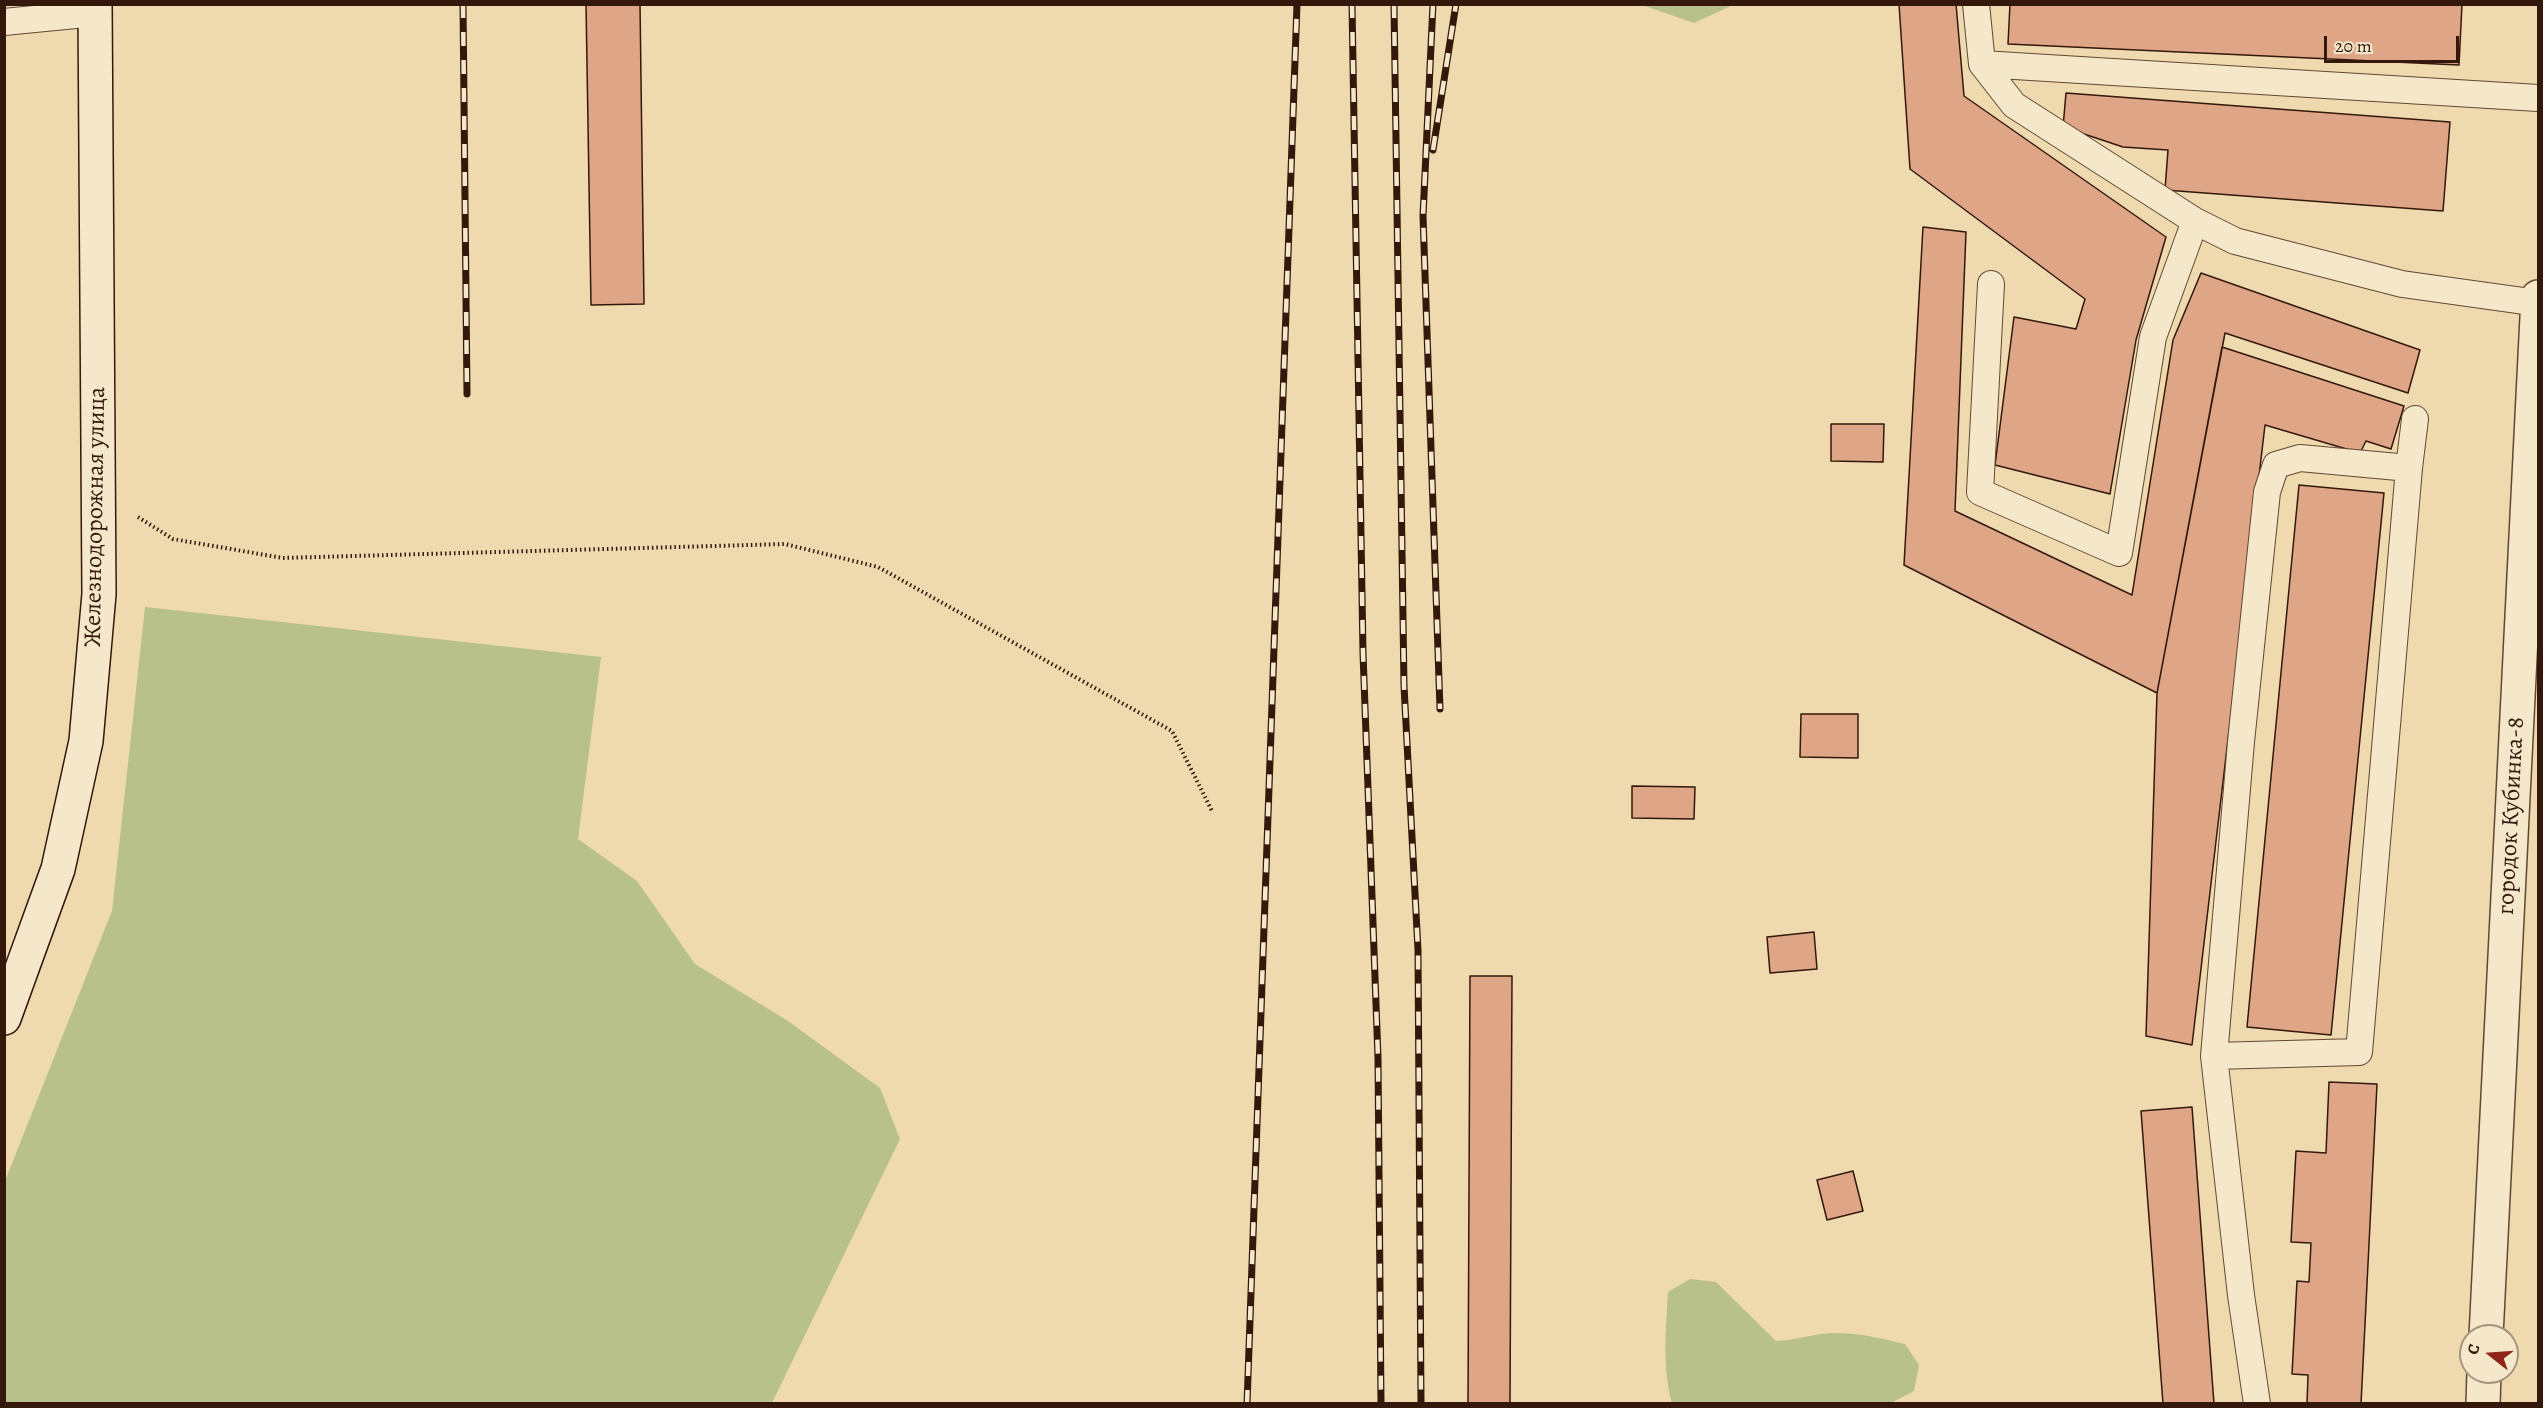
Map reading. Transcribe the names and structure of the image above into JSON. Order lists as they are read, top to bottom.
{
  "streets": {
    "street": ["Железнодорожная улица", "городок Кубинка-8"]
  },
  "scale_bar": "20 m",
  "north": "left"
}
